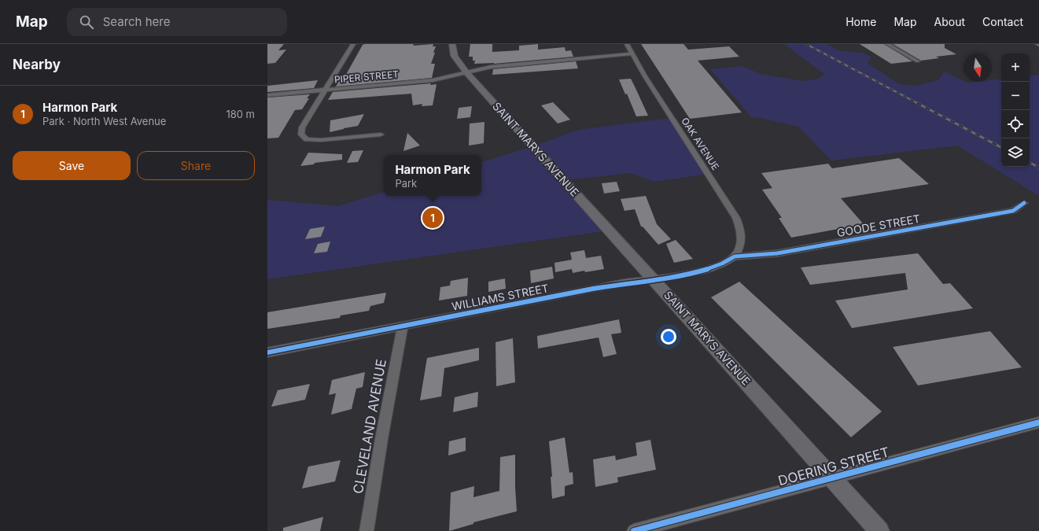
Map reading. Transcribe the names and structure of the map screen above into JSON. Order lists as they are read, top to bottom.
{
  "streets": {
    "main road": ["SAINT MARYS AVENUE"],
    "street": [
      "PIPER STREET",
      "OAK AVENUE",
      "GOODE STREET",
      "WILLIAMS STREET",
      "CLEVELAND AVENUE",
      "DOERING STREET"
    ]
  },
  "crossings": [
    ["PIPER STREET", "OAK AVENUE"],
    ["PIPER STREET", "SAINT MARYS AVENUE"],
    ["OAK AVENUE", "GOODE STREET"],
    ["OAK AVENUE", "WILLIAMS STREET"],
    ["SAINT MARYS AVENUE", "WILLIAMS STREET"],
    ["SAINT MARYS AVENUE", "DOERING STREET"],
    ["GOODE STREET", "WILLIAMS STREET"],
    ["WILLIAMS STREET", "CLEVELAND AVENUE"]
  ],
  "north": "bottom",
  "page": {
    "header": "Map",
    "search": "Search here",
    "nav": [
      "Home",
      "Map",
      "About",
      "Contact"
    ],
    "heading": "Nearby",
    "map_buttons": ["+", "−"],
    "list": [
      {
        "mark": "1",
        "name": "Harmon Park",
        "note": "Park · North West Avenue",
        "value": "180 m"
      }
    ],
    "buttons": ["Save", "Share"],
    "popup": ["Harmon Park", "Park"],
    "pins": "1"
  }
}
